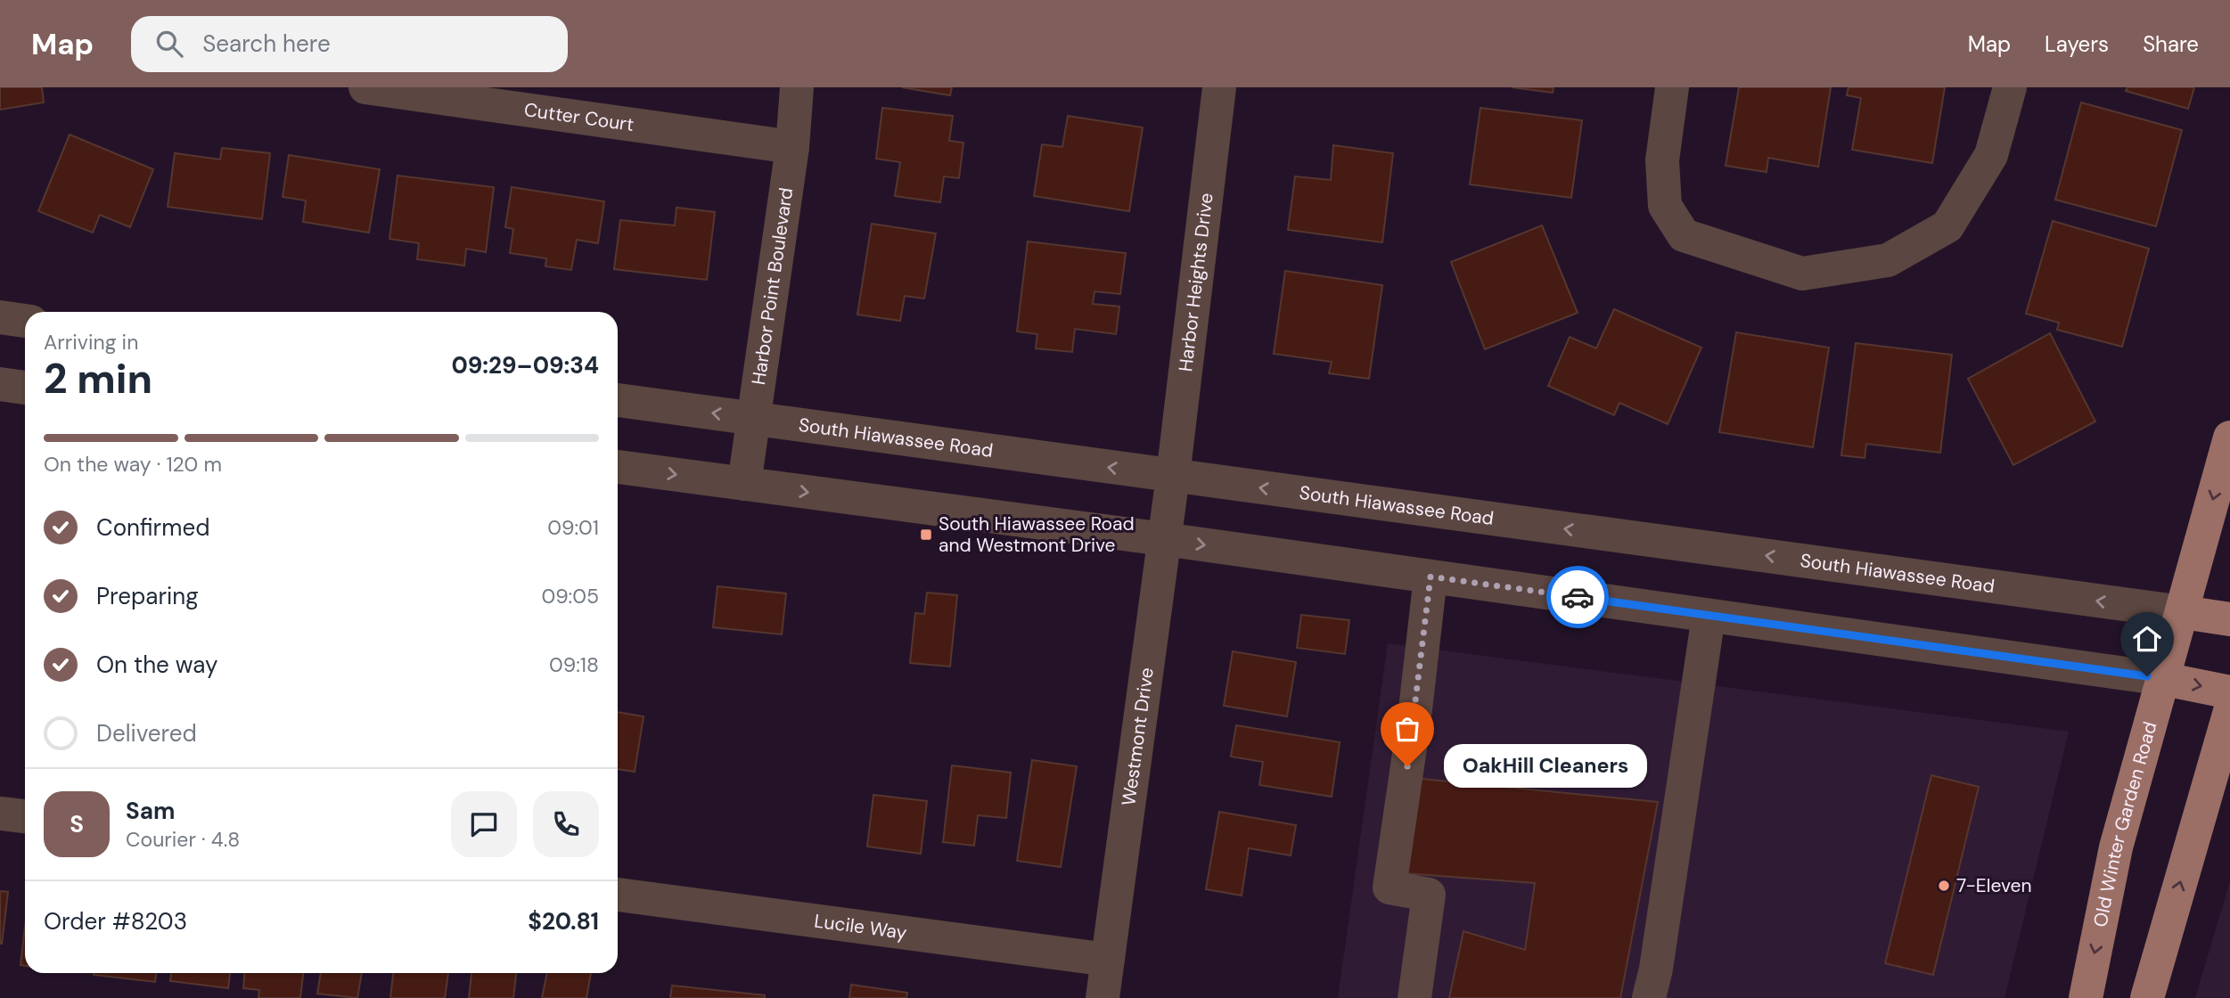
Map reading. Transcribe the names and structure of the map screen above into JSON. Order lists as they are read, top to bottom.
{
  "streets": {
    "main road": ["Old Winter Garden Road"],
    "street": [
      "Cutter Court",
      "Harbor Heights Drive",
      "Harbor Point Boulevard",
      "South Hiawassee Road",
      "Westmont Drive",
      "Lucile Way"
    ]
  },
  "crossings": [
    ["Cutter Court", "Harbor Point Boulevard"],
    ["Harbor Heights Drive", "South Hiawassee Road"],
    ["Harbor Heights Drive", "Westmont Drive"],
    ["Harbor Point Boulevard", "South Hiawassee Road"],
    ["South Hiawassee Road", "Westmont Drive"],
    ["South Hiawassee Road", "Old Winter Garden Road"],
    ["Westmont Drive", "Lucile Way"]
  ],
  "places": {
    "transit": ["South Hiawassee Road and Westmont Drive"],
    "other": ["OakHill Cleaners", "7-Eleven"]
  },
  "page": {
    "header": "Map",
    "search": "Search here",
    "nav": ["Map", "Layers", "Share"],
    "heading": ["2 min", "Arriving in", "09:29–09:34"],
    "panel": [
      "Sam",
      "Courier · 4.8",
      "Order #8203",
      "$20.81"
    ],
    "bar": "On the way · 120 m",
    "list": [
      ["Confirmed", "09:01"],
      ["Preparing", "09:05"],
      ["On the way", "09:18"],
      "Delivered"
    ],
    "bubble": "OakHill Cleaners",
    "round": "S"
  }
}
